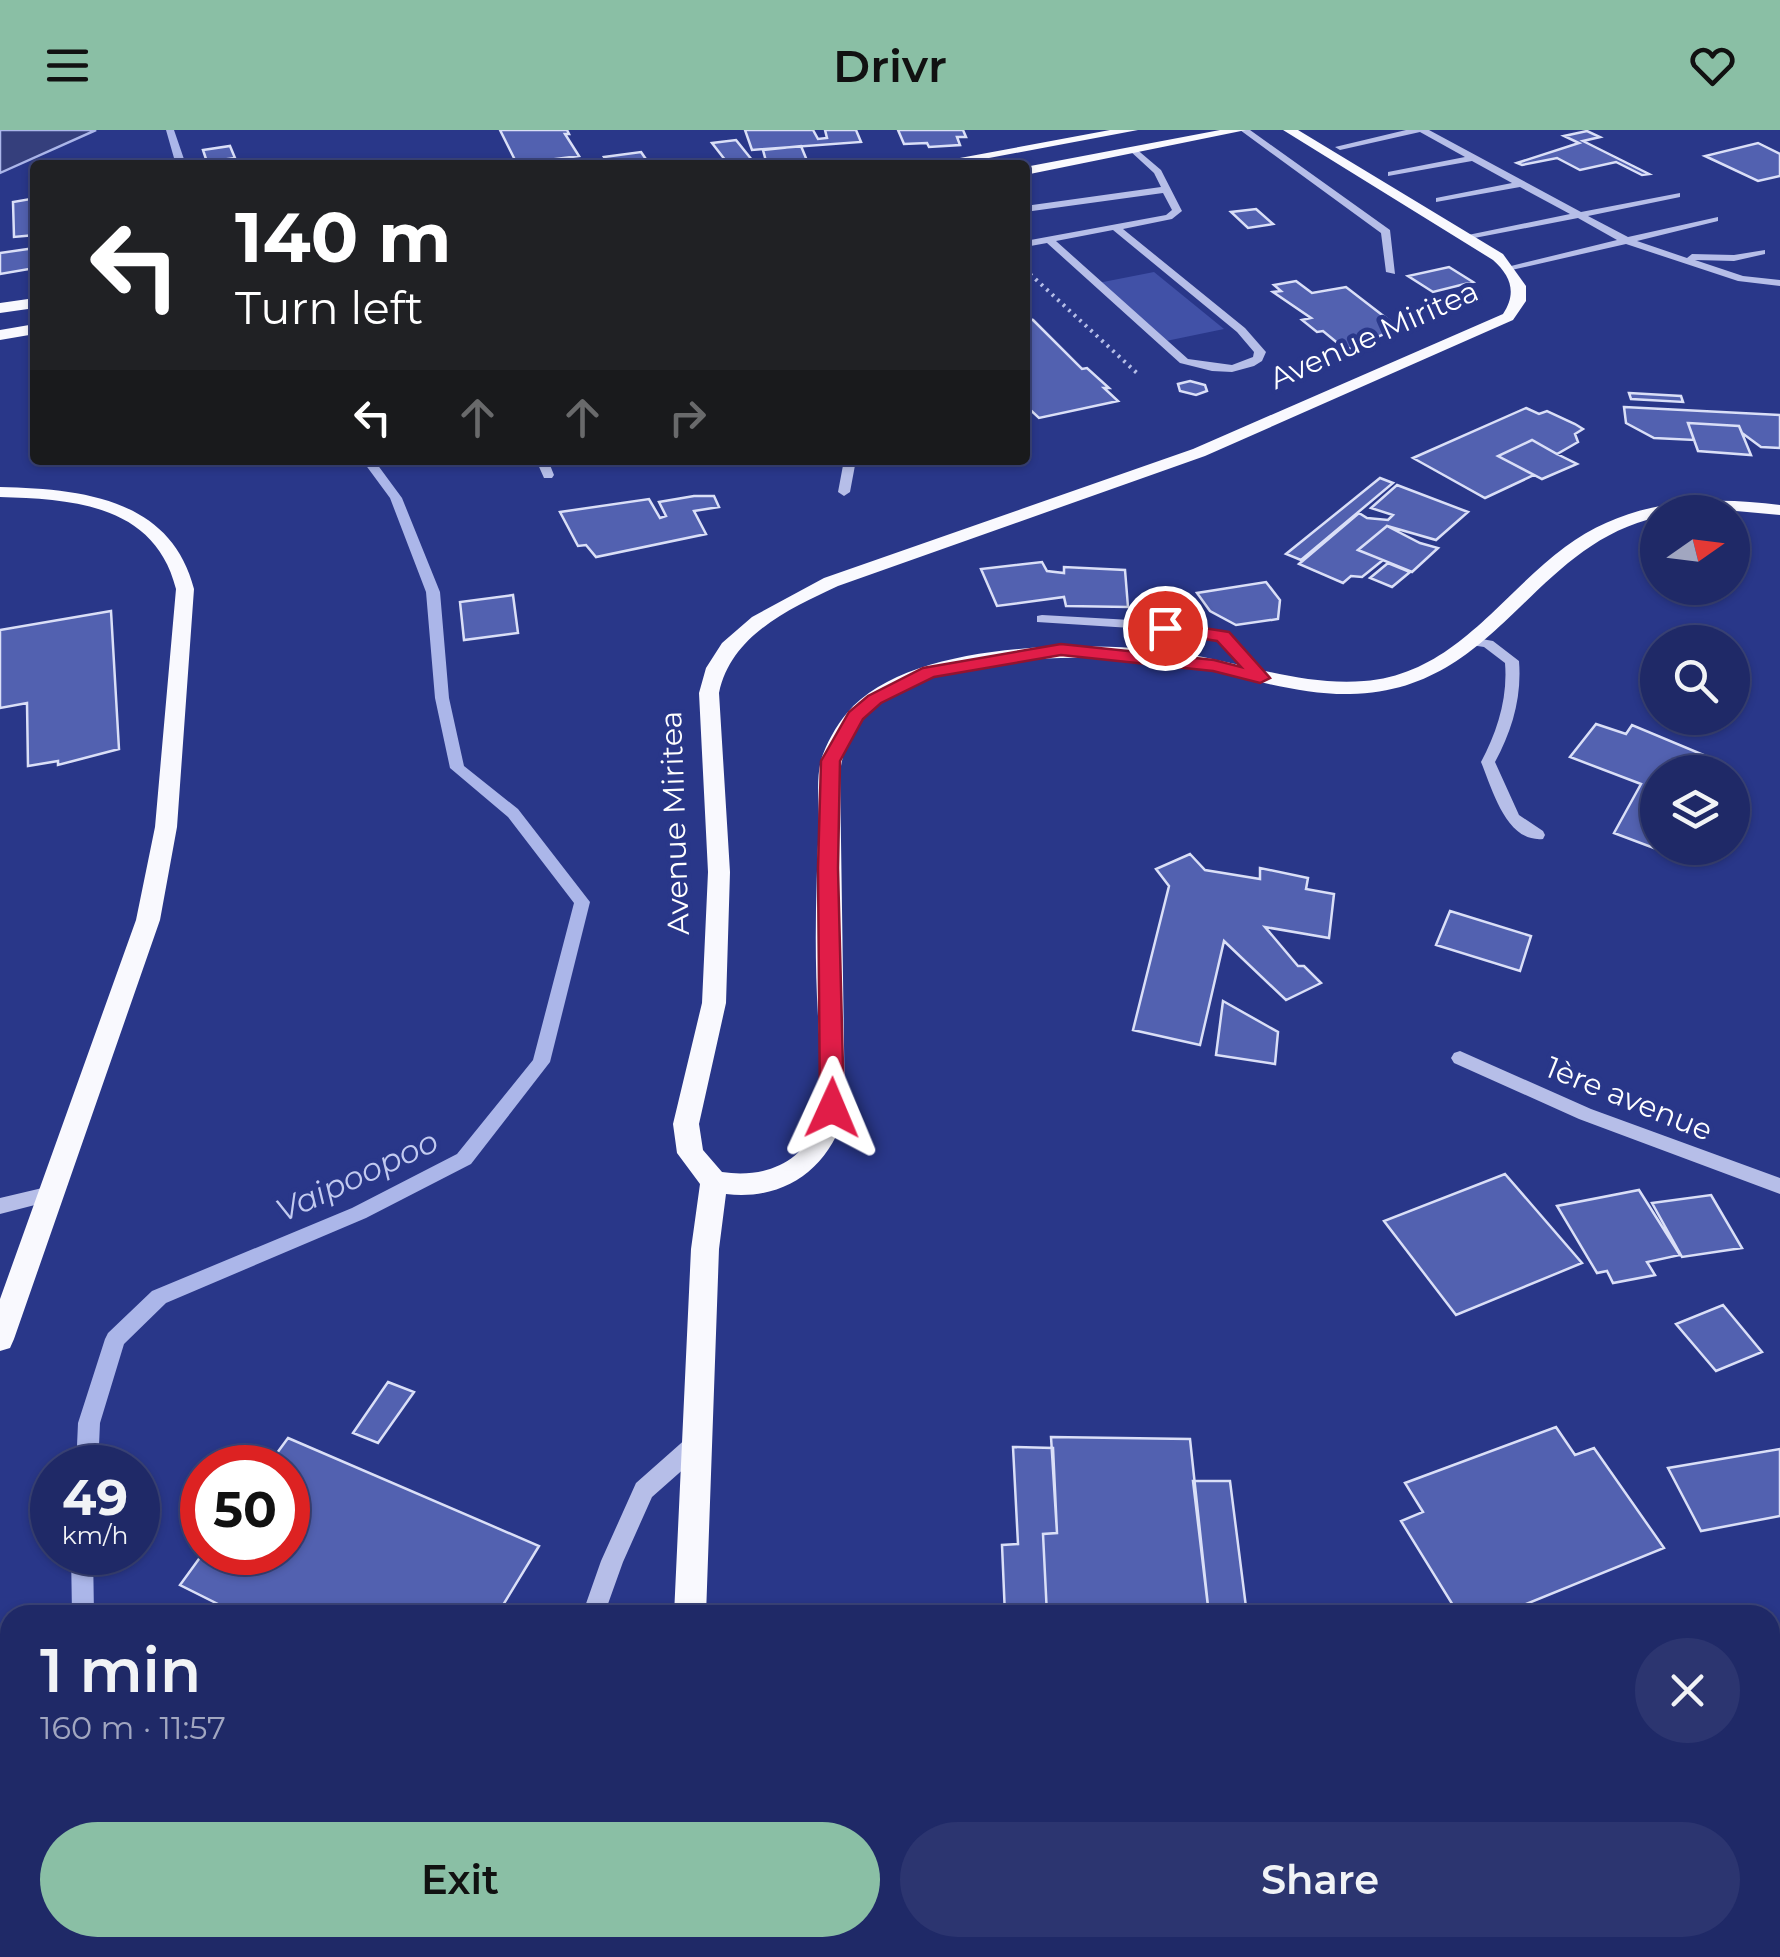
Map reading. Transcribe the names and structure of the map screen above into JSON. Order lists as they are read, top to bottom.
{
  "streets": {
    "main road": ["Avenue Miritea"],
    "street": ["1ère avenue"]
  },
  "water": ["Vaipoopoo"],
  "north": "right",
  "page": {
    "header": "Drivr",
    "turn": ["140 m", "Turn left"],
    "speed": "49 km/h",
    "limit": "50",
    "heading": ["1 min", "160 m · 11:57"],
    "buttons": ["Exit", "Share"]
  }
}
